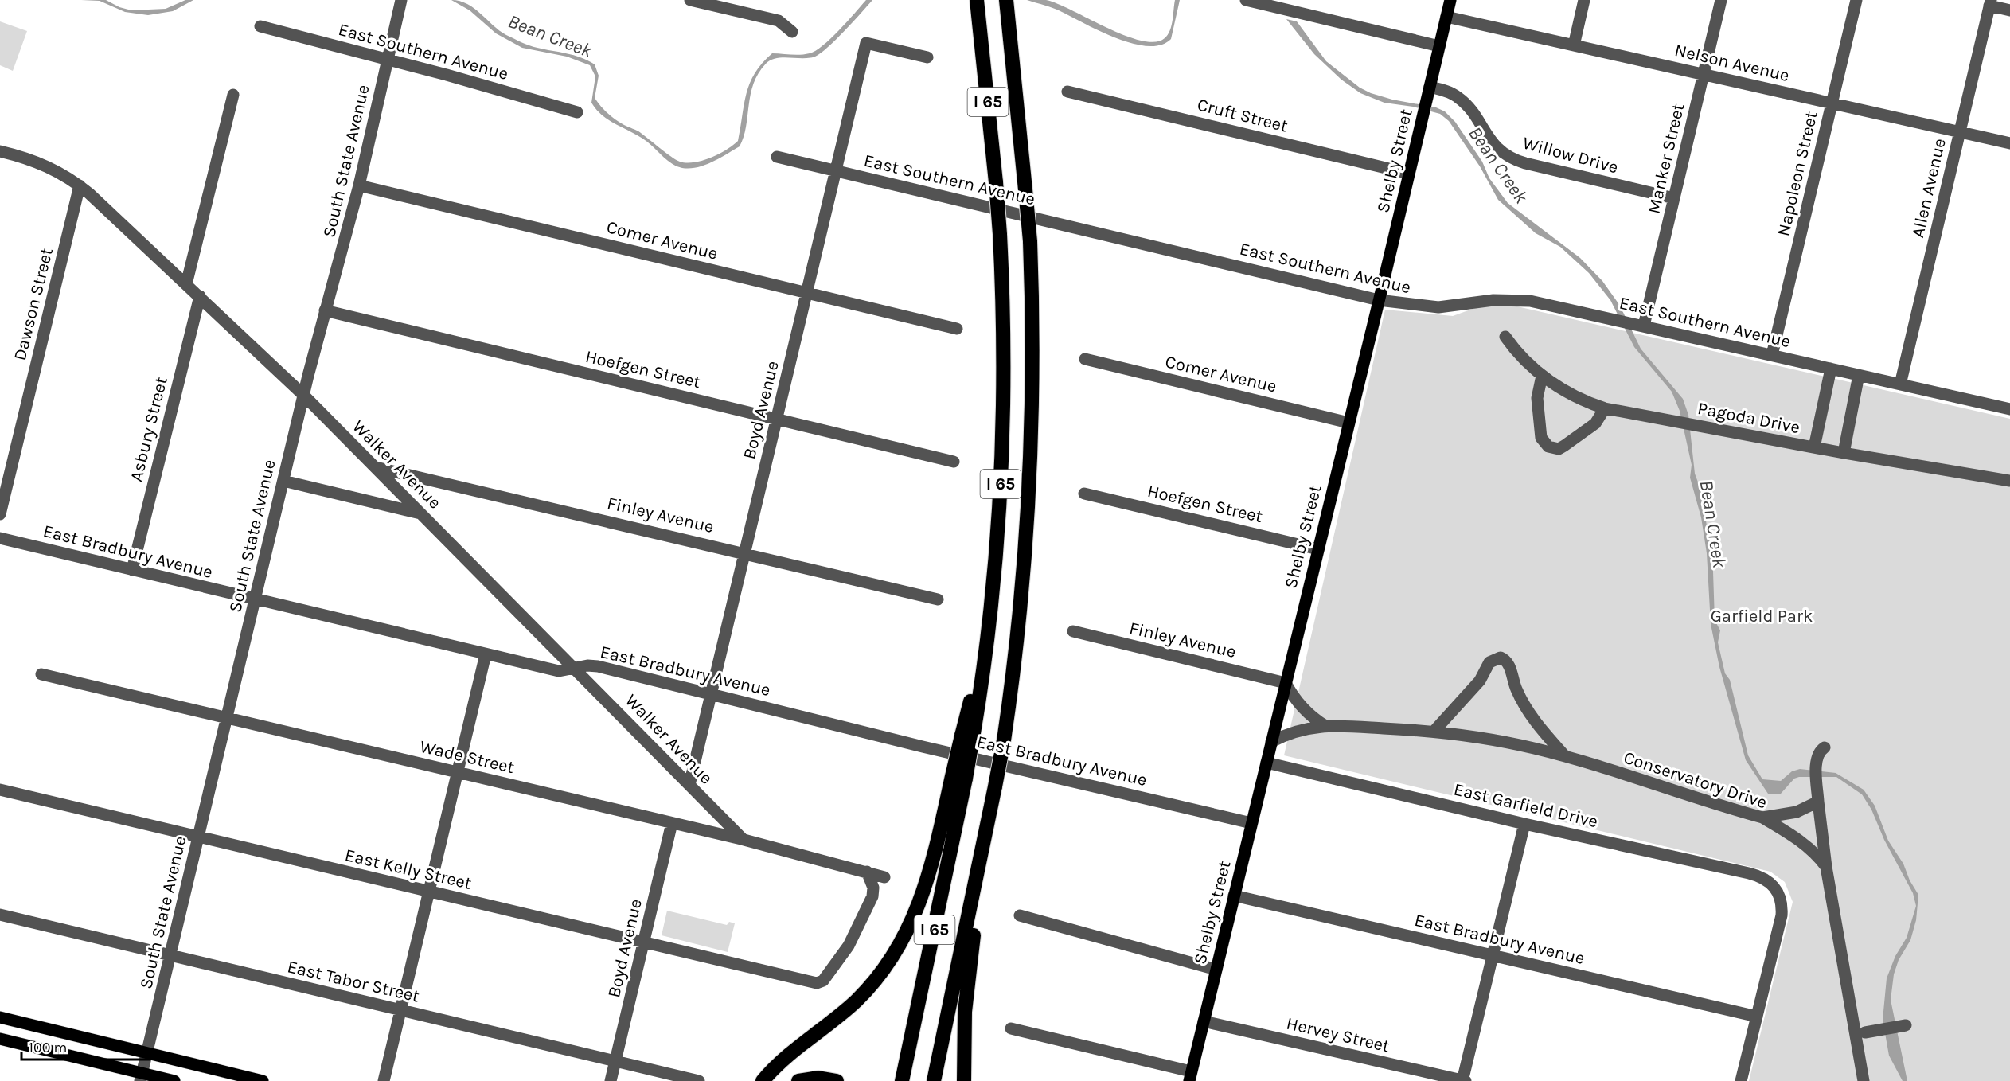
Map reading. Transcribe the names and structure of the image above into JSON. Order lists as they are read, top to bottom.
{
  "streets": {
    "highway": ["I 65"],
    "main road": ["Shelby Street"],
    "street": [
      "East Southern Avenue",
      "Nelson Avenue",
      "Cruft Street",
      "Willow Drive",
      "Manker Street",
      "South State Avenue",
      "Napoleon Street",
      "Allen Avenue",
      "Comer Avenue",
      "Dawson Street",
      "Hoefgen Street",
      "Boyd Avenue",
      "Pagoda Drive",
      "Asbury Street",
      "Walker Avenue",
      "Finley Avenue",
      "East Bradbury Avenue",
      "Wade Street",
      "Conservatory Drive",
      "East Garfield Drive",
      "East Kelly Street",
      "East Tabor Street",
      "Hervey Street"
    ]
  },
  "crossings": [
    ["East Southern Avenue", "Manker Street"],
    ["East Southern Avenue", "South State Avenue"],
    ["East Southern Avenue", "Shelby Street"],
    ["East Southern Avenue", "Napoleon Street"],
    ["East Southern Avenue", "Allen Avenue"],
    ["East Southern Avenue", "Boyd Avenue"],
    ["Nelson Avenue", "Manker Street"],
    ["Nelson Avenue", "Shelby Street"],
    ["Nelson Avenue", "Napoleon Street"],
    ["Nelson Avenue", "Allen Avenue"],
    ["Cruft Street", "Shelby Street"],
    ["Willow Drive", "Manker Street"],
    ["Willow Drive", "Shelby Street"],
    ["South State Avenue", "Comer Avenue"],
    ["South State Avenue", "Hoefgen Street"],
    ["South State Avenue", "Walker Avenue"],
    ["South State Avenue", "East Bradbury Avenue"],
    ["South State Avenue", "Wade Street"],
    ["South State Avenue", "East Kelly Street"],
    ["South State Avenue", "East Tabor Street"],
    ["Shelby Street", "Comer Avenue"],
    ["Shelby Street", "Hoefgen Street"],
    ["Shelby Street", "Finley Avenue"],
    ["Shelby Street", "East Bradbury Avenue"],
    ["Shelby Street", "Conservatory Drive"],
    ["Shelby Street", "East Garfield Drive"],
    ["Shelby Street", "Hervey Street"],
    ["Comer Avenue", "Boyd Avenue"],
    ["Dawson Street", "Walker Avenue"],
    ["Hoefgen Street", "Boyd Avenue"],
    ["Boyd Avenue", "Walker Avenue"],
    ["Boyd Avenue", "Finley Avenue"],
    ["Boyd Avenue", "East Bradbury Avenue"],
    ["Boyd Avenue", "Wade Street"],
    ["Boyd Avenue", "East Kelly Street"],
    ["Boyd Avenue", "East Tabor Street"],
    ["Asbury Street", "Walker Avenue"],
    ["Asbury Street", "East Bradbury Avenue"],
    ["Walker Avenue", "Finley Avenue"],
    ["Walker Avenue", "East Bradbury Avenue"],
    ["Walker Avenue", "Wade Street"],
    ["East Bradbury Avenue", "East Garfield Drive"],
    ["Wade Street", "East Kelly Street"]
  ],
  "water": ["Bean Creek"],
  "parks": ["Garfield Park"],
  "scale_bar": "100 m"
}
